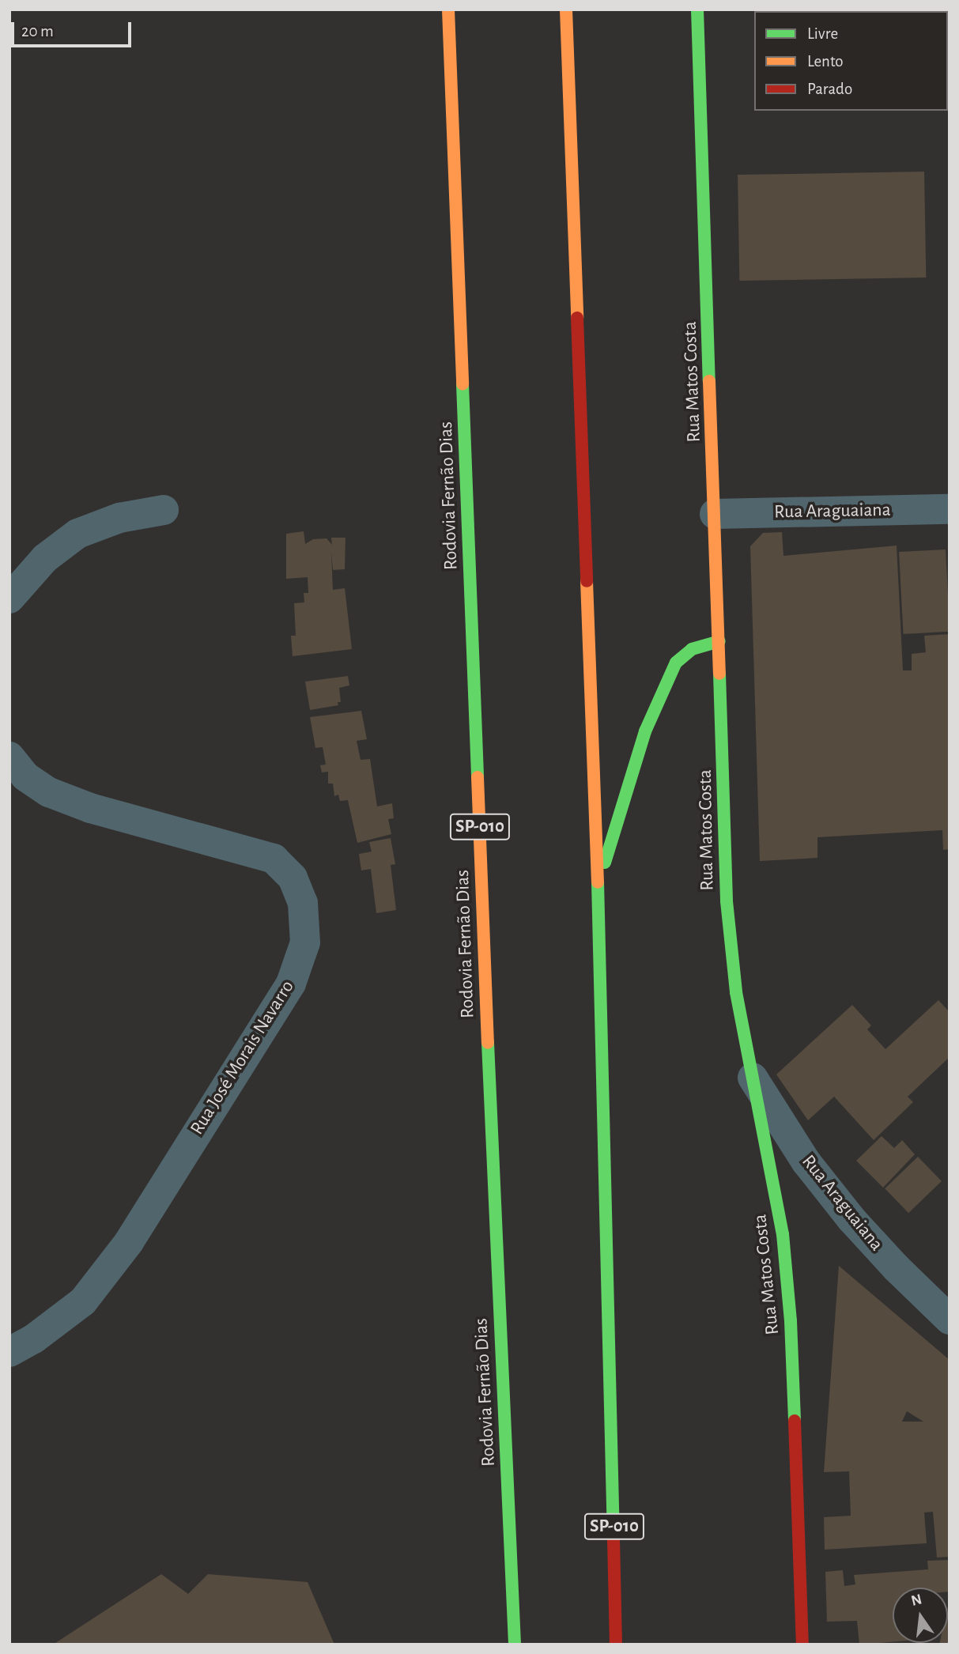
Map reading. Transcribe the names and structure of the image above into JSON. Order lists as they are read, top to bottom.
{
  "streets": {
    "main road": ["Rua Matos Costa", "Rodovia Fernão Dias", "SP-010"],
    "street": ["Rua Araguaiana", "Rua José Morais Navarro"]
  },
  "crossings": [
    ["Rua Matos Costa", "Rua Araguaiana"]
  ],
  "legend": ["Livre", "Lento", "Parado"],
  "scale_bar": "20 m",
  "north": "top"
}
